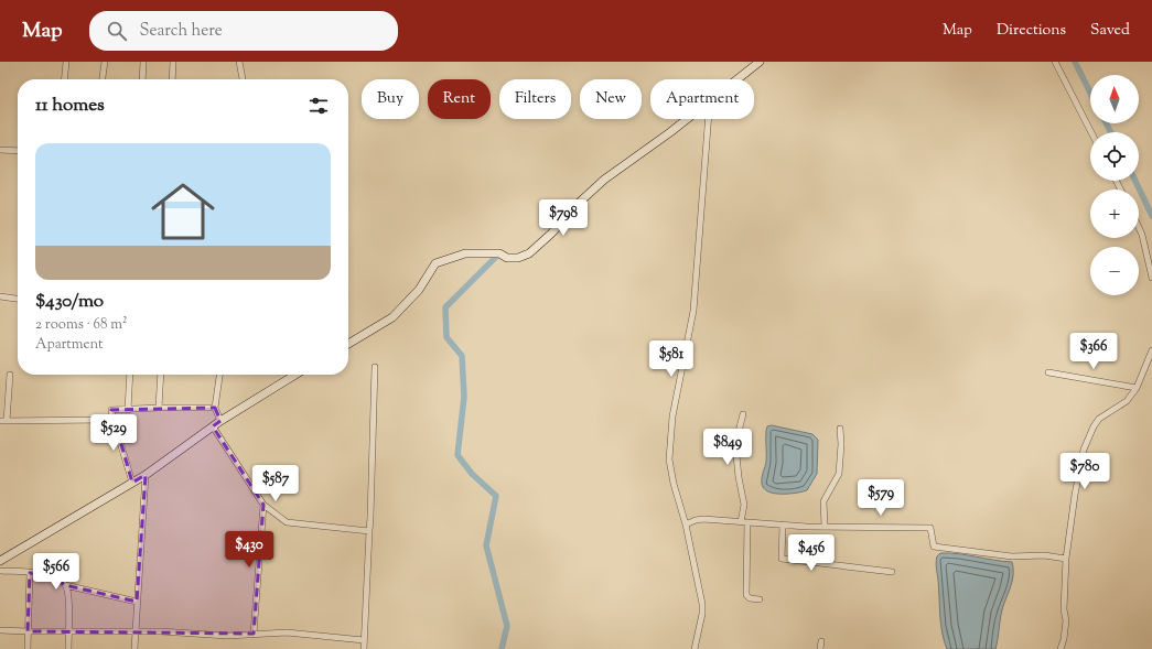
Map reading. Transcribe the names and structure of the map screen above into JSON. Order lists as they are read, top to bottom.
{
  "north": "top",
  "page": {
    "header": "Map",
    "search": "Search here",
    "nav": ["Map", "Directions", "Saved"],
    "map_buttons": ["+", "−"],
    "chip": [
      "Buy",
      "Rent",
      "Filters",
      "New",
      "Apartment"
    ],
    "heading": "11 homes",
    "list": [
      {
        "name": "$430/mo",
        "note": "2 rooms · 68 m² · Apartment"
      }
    ],
    "price": [
      "$798",
      "$366",
      "$581",
      "$529",
      "$849",
      "$780",
      "$587",
      "$579",
      "$430",
      "$456",
      "$566"
    ]
  }
}
